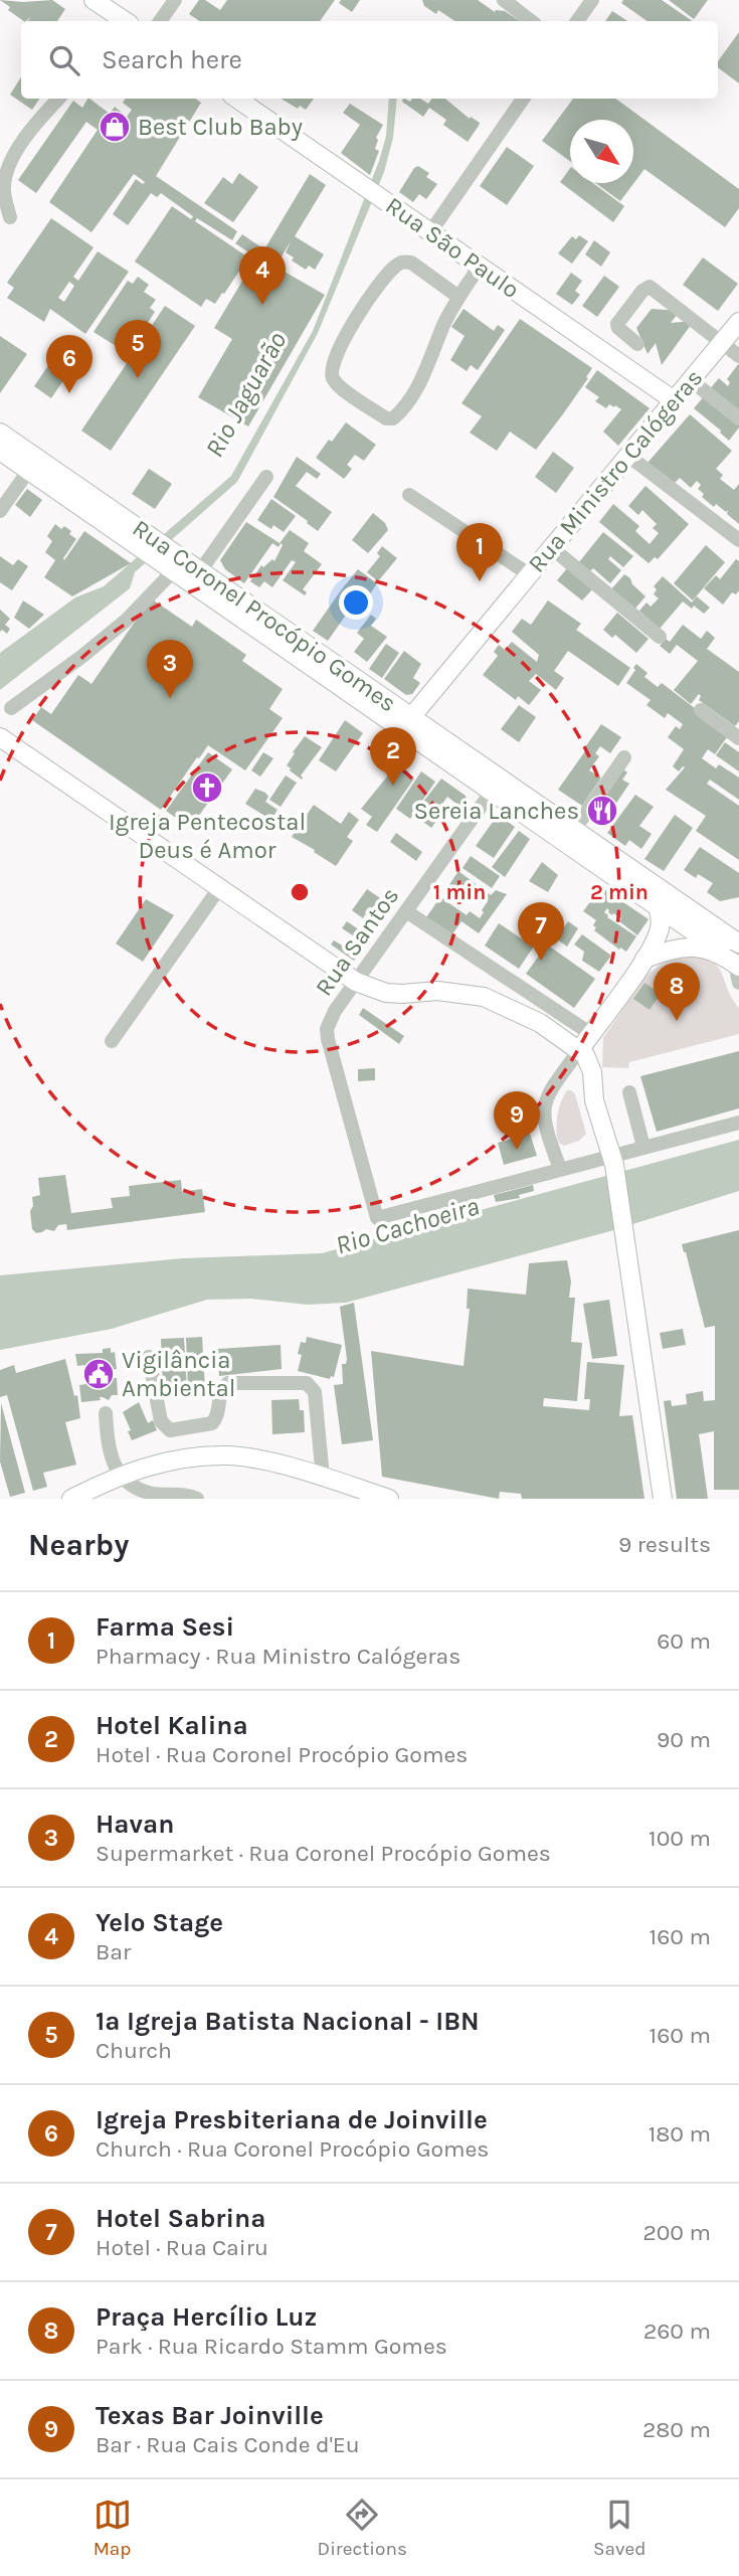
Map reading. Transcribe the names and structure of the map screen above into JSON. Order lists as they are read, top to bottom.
{
  "streets": {
    "main road": ["Rua São Paulo", "Rua Ministro Calógeras", "Rua Coronel Procópio Gomes"],
    "street": ["Rua Santos"]
  },
  "crossings": [
    ["Rua São Paulo", "Rua Ministro Calógeras"],
    ["Rua Ministro Calógeras", "Rua Coronel Procópio Gomes"],
    ["Rua Coronel Procópio Gomes", "Rua Santos"]
  ],
  "water": ["Rio Jaguarão", "Rio Cachoeira"],
  "places": {
    "shop": ["Best Club Baby"],
    "church": ["Igreja Pentecostal Deus é Amor"],
    "restaurant": ["Sereia Lanches"],
    "public building": ["Vigilância Ambiental"]
  },
  "north": "bottom right",
  "page": {
    "search": "Search here",
    "pins": [
      "4",
      "5",
      "6",
      "1",
      "3",
      "2",
      "7",
      "8",
      "9"
    ],
    "heading": ["Nearby", "9 results"],
    "list": [
      {
        "mark": "1",
        "name": "Farma Sesi",
        "note": "Pharmacy · Rua Ministro Calógeras",
        "value": "60 m"
      },
      {
        "mark": "2",
        "name": "Hotel Kalina",
        "note": "Hotel · Rua Coronel Procópio Gomes",
        "value": "90 m"
      },
      {
        "mark": "3",
        "name": "Havan",
        "note": "Supermarket · Rua Coronel Procópio Gomes",
        "value": "100 m"
      },
      {
        "mark": "4",
        "name": "Yelo Stage",
        "note": "Bar",
        "value": "160 m"
      },
      {
        "mark": "5",
        "name": "1ª Igreja Batista Nacional - IBN",
        "note": "Church",
        "value": "160 m"
      },
      {
        "mark": "6",
        "name": "Igreja Presbiteriana de Joinville",
        "note": "Church · Rua Coronel Procópio Gomes",
        "value": "180 m"
      },
      {
        "mark": "7",
        "name": "Hotel Sabrina",
        "note": "Hotel · Rua Cairu",
        "value": "200 m"
      },
      {
        "mark": "8",
        "name": "Praça Hercílio Luz",
        "note": "Park · Rua Ricardo Stamm Gomes",
        "value": "260 m"
      },
      {
        "mark": "9",
        "name": "Texas Bar Joinville",
        "note": "Bar · Rua Cais Conde d'Eu",
        "value": "280 m"
      }
    ],
    "nav": ["Map", "Directions", "Saved"]
  },
  "rings": ["1 min", "2 min"]
}
